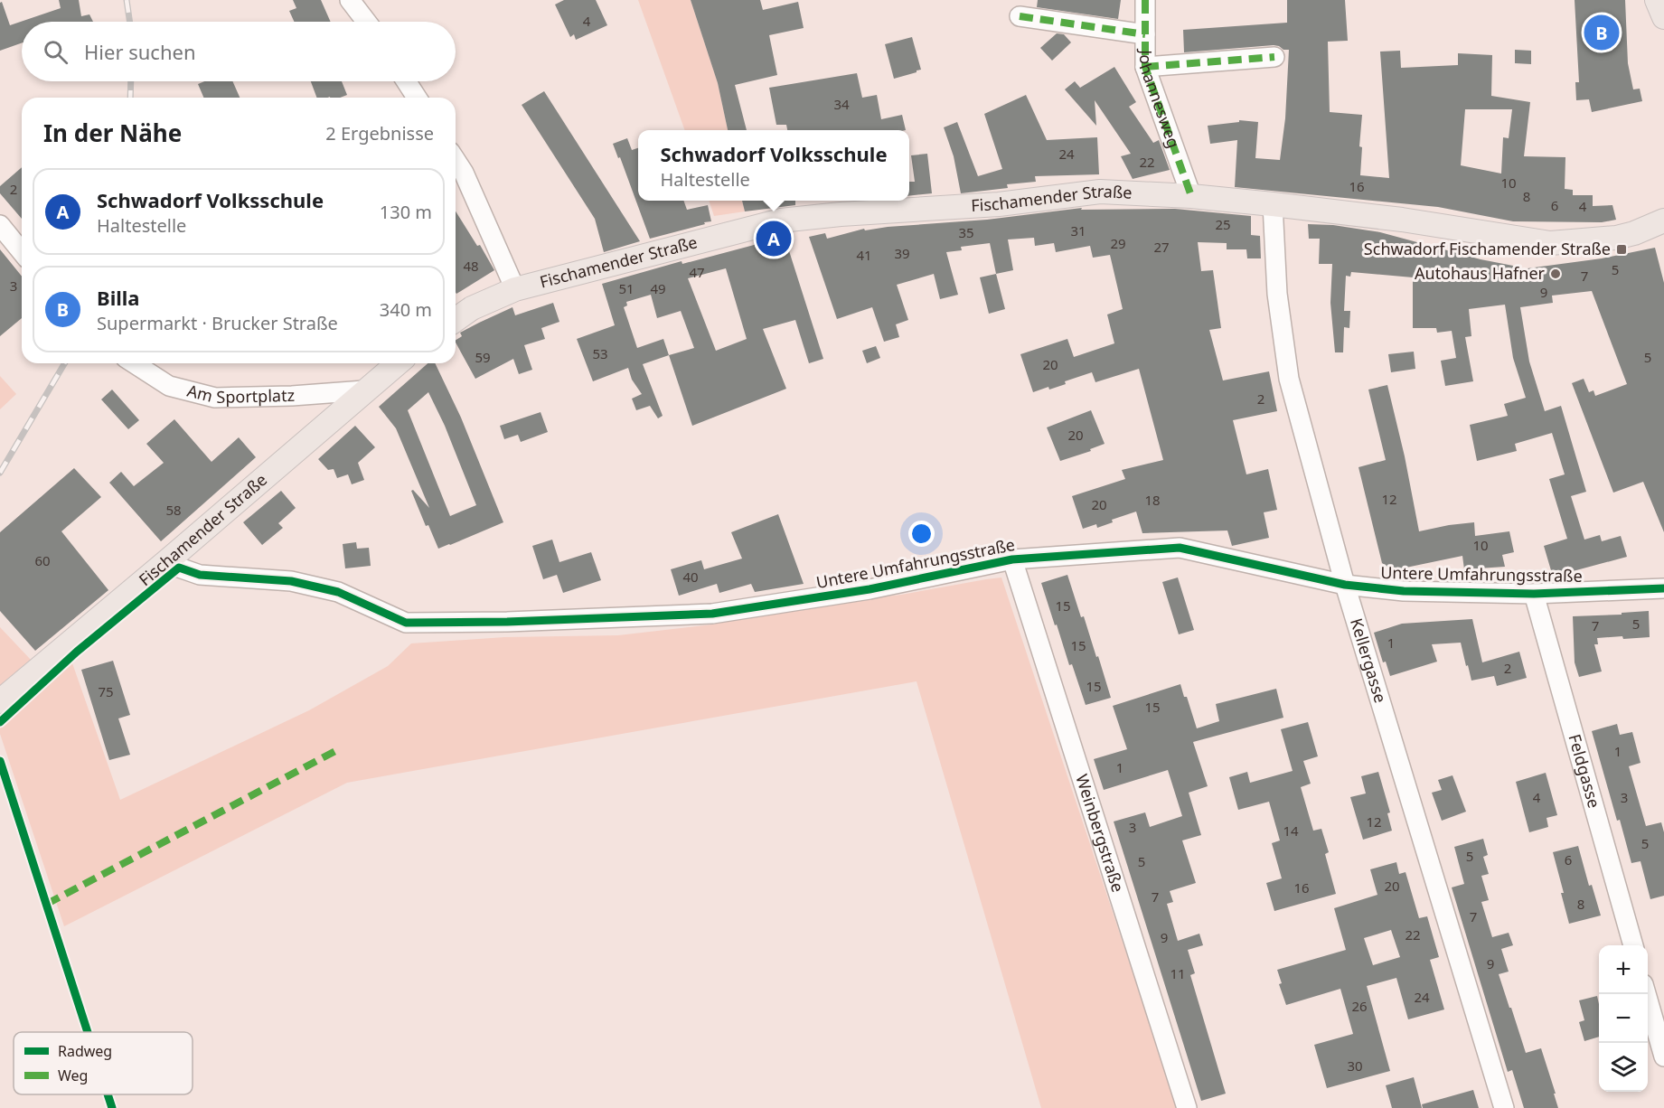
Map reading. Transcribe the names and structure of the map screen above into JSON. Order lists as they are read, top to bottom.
{
  "streets": {
    "main road": ["Fischamender Straße"],
    "street": [
      "Johannesweg",
      "Am Sportplatz",
      "Untere Umfahrungsstraße",
      "Kellergasse",
      "Feldgasse",
      "Weinbergstraße"
    ]
  },
  "crossings": [
    ["Johannesweg", "Fischamender Straße"],
    ["Fischamender Straße", "Am Sportplatz"],
    ["Fischamender Straße", "Untere Umfahrungsstraße"],
    ["Fischamender Straße", "Kellergasse"],
    ["Untere Umfahrungsstraße", "Kellergasse"],
    ["Untere Umfahrungsstraße", "Feldgasse"],
    ["Untere Umfahrungsstraße", "Weinbergstraße"]
  ],
  "places": {
    "transit": ["Schwadorf Fischamender Straße"],
    "other": ["Autohaus Hafner"]
  },
  "house_numbers": [
    "4",
    "34",
    "24",
    "22",
    "10",
    "16",
    "2",
    "8",
    "6",
    "4",
    "25",
    "31",
    "35",
    "29",
    "27",
    "39",
    "41",
    "48",
    "5",
    "47",
    "7",
    "3",
    "51",
    "49",
    "9",
    "53",
    "59",
    "5",
    "20",
    "2",
    "20",
    "12",
    "18",
    "20",
    "58",
    "10",
    "60",
    "40",
    "15",
    "5",
    "7",
    "1",
    "15",
    "2",
    "15",
    "75",
    "15",
    "1",
    "1",
    "4",
    "3",
    "12",
    "3",
    "14",
    "5",
    "5",
    "6",
    "5",
    "20",
    "16",
    "7",
    "8",
    "7",
    "22",
    "9",
    "9",
    "11",
    "24",
    "26",
    "30"
  ],
  "legend": ["Radweg", "Weg"],
  "page": {
    "pins": ["B", "A"],
    "search": "Hier suchen",
    "heading": ["In der Nähe", "2 Ergebnisse"],
    "popup": ["Schwadorf Volksschule", "Haltestelle"],
    "list": [
      {
        "mark": "A",
        "name": "Schwadorf Volksschule",
        "note": "Haltestelle",
        "value": "130 m"
      },
      {
        "mark": "B",
        "name": "Billa",
        "note": "Supermarkt · Brucker Straße",
        "value": "340 m"
      }
    ],
    "map_buttons": ["+", "−"]
  }
}
